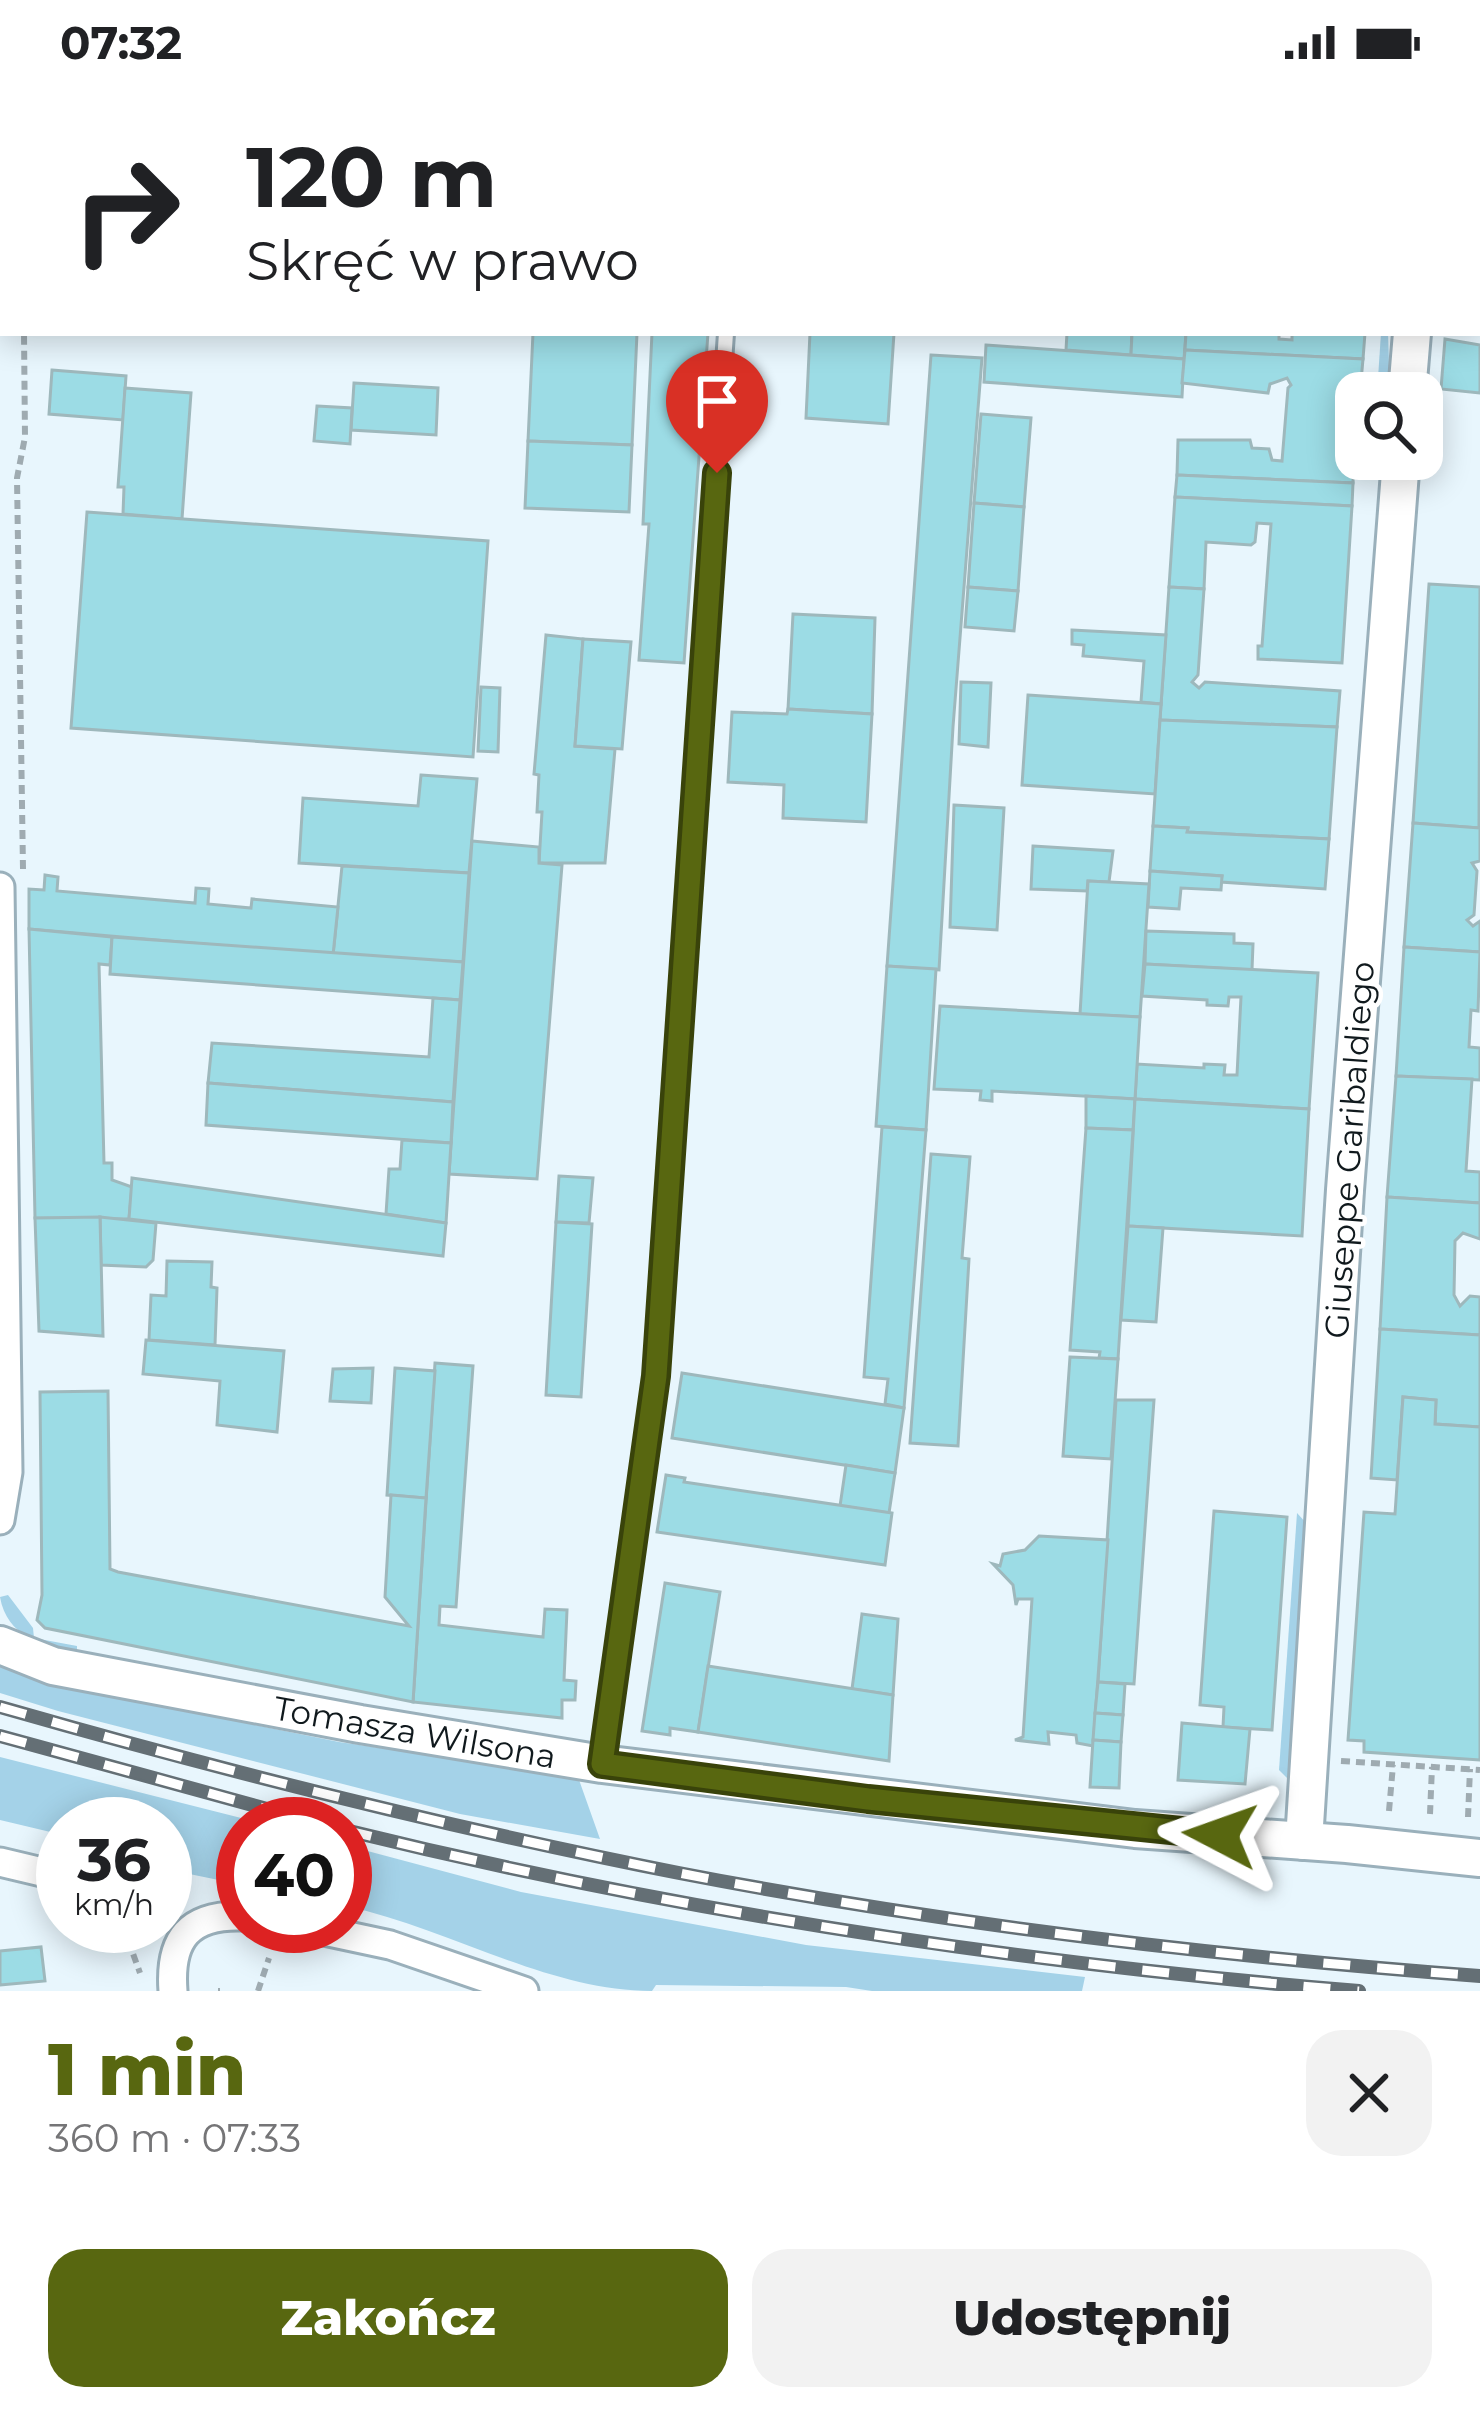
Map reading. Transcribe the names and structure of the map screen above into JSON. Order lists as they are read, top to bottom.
{
  "streets": {
    "street": ["Giuseppe Garibaldiego", "Tomasza Wilsona"]
  },
  "crossings": [
    ["Giuseppe Garibaldiego", "Tomasza Wilsona"]
  ],
  "page": {
    "status": "07:32",
    "turn": ["120 m", "Skręć w prawo"],
    "speed": "36 km/h",
    "limit": "40",
    "heading": ["1 min", "360 m · 07:33"],
    "buttons": ["Zakończ", "Udostępnij"]
  }
}
